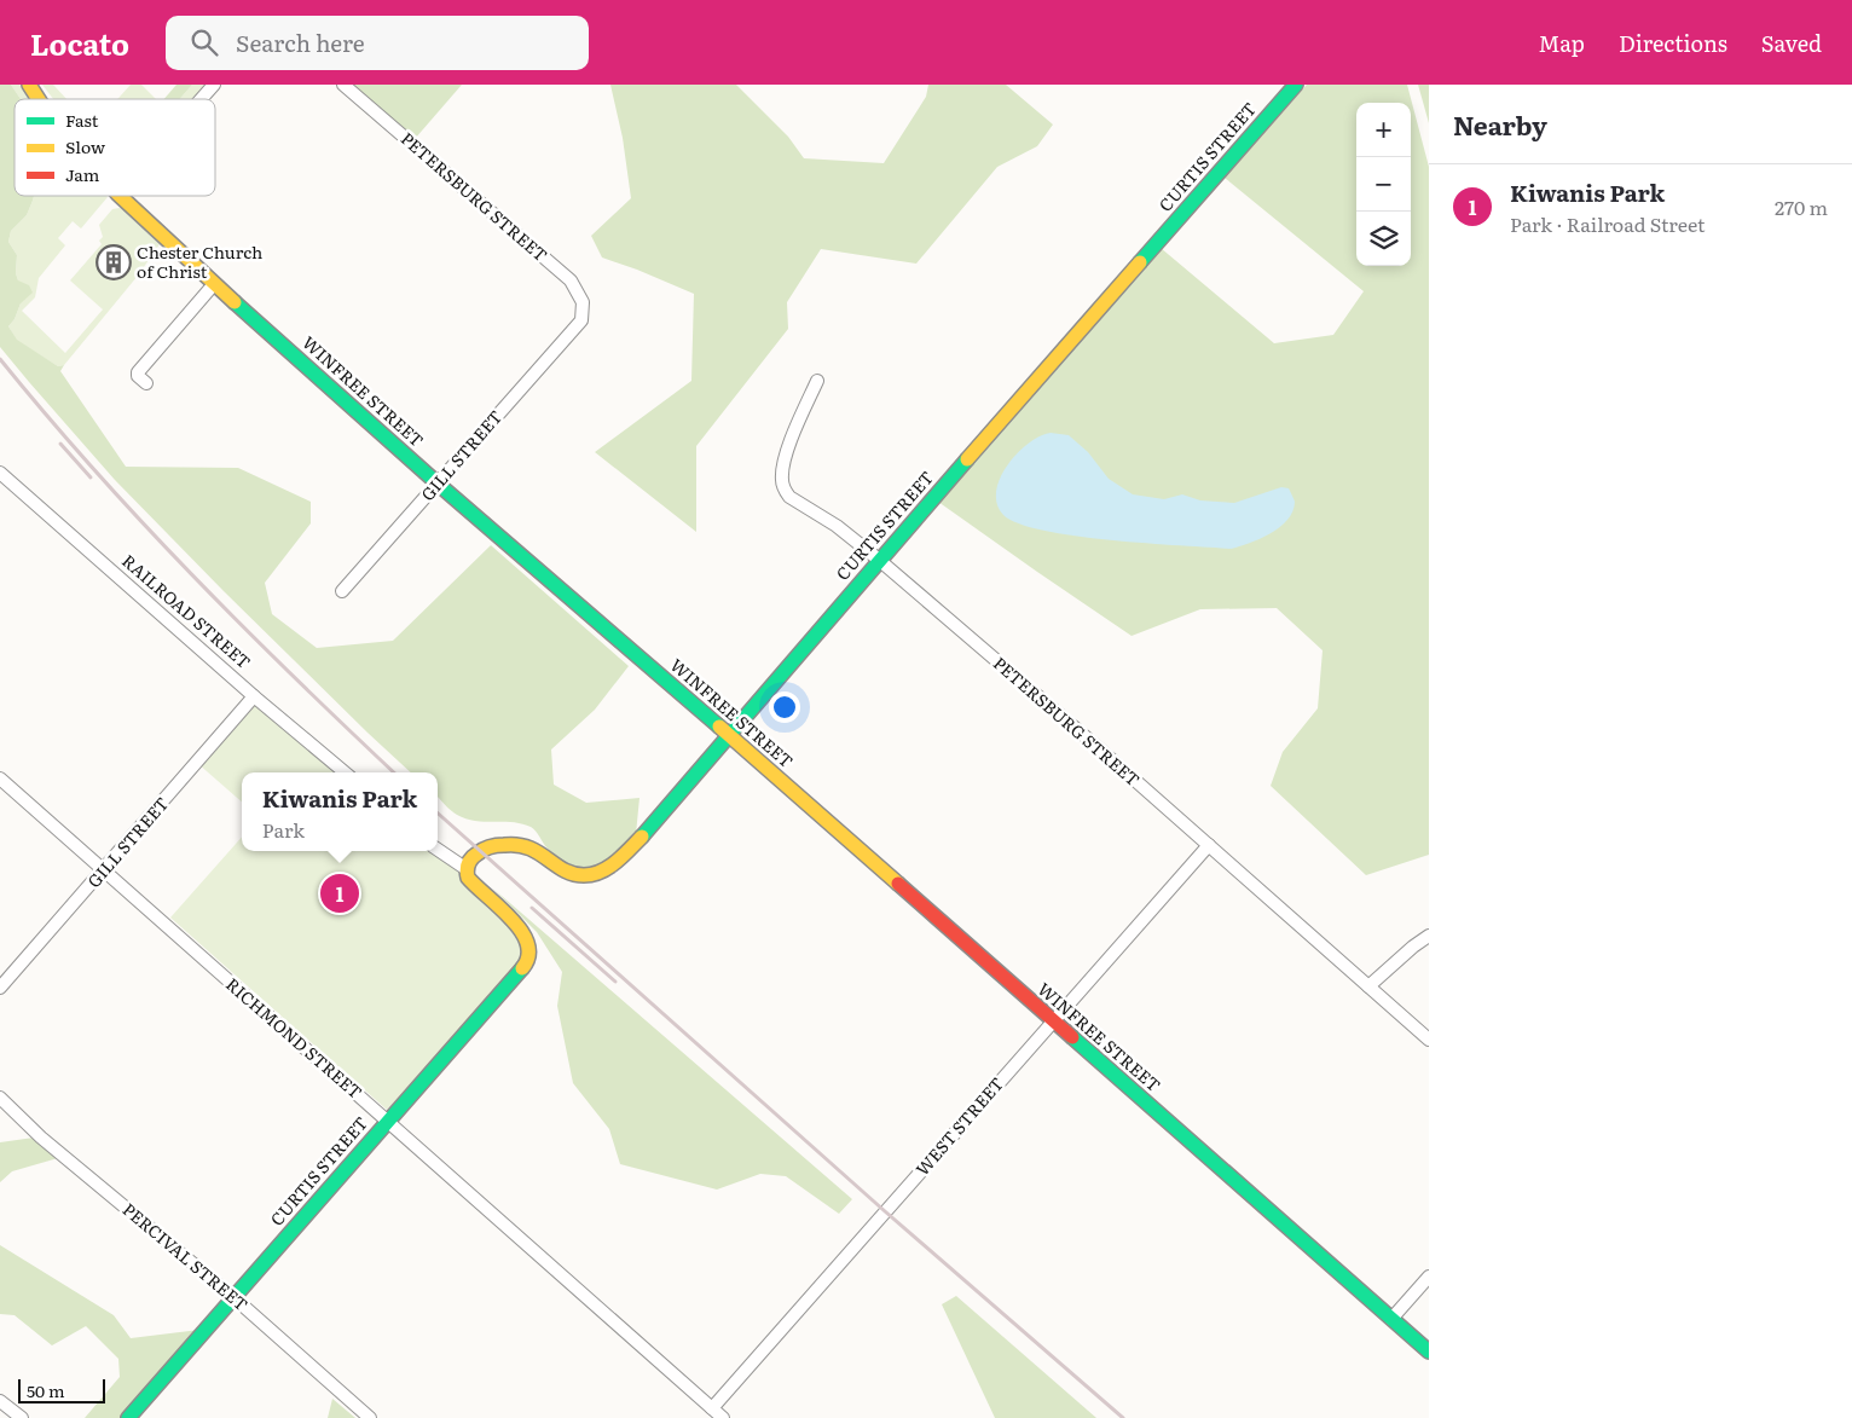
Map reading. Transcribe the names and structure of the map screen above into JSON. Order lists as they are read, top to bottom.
{
  "streets": {
    "street": [
      "CURTIS STREET",
      "PETERSBURG STREET",
      "WINFREE STREET",
      "GILL STREET",
      "RAILROAD STREET",
      "RICHMOND STREET",
      "WEST STREET",
      "PERCIVAL STREET"
    ]
  },
  "crossings": [
    ["CURTIS STREET", "PETERSBURG STREET"],
    ["CURTIS STREET", "WINFREE STREET"],
    ["CURTIS STREET", "RICHMOND STREET"],
    ["CURTIS STREET", "PERCIVAL STREET"],
    ["PETERSBURG STREET", "GILL STREET"],
    ["PETERSBURG STREET", "WEST STREET"],
    ["WINFREE STREET", "GILL STREET"],
    ["WINFREE STREET", "WEST STREET"],
    ["GILL STREET", "RAILROAD STREET"],
    ["GILL STREET", "RICHMOND STREET"],
    ["RICHMOND STREET", "WEST STREET"]
  ],
  "places": {
    "building": ["Chester Church of Christ"]
  },
  "legend": ["Fast", "Slow", "Jam"],
  "scale_bar": "50 m",
  "page": {
    "header": "Locato",
    "search": "Search here",
    "nav": ["Map", "Directions", "Saved"],
    "heading": "Nearby",
    "map_buttons": ["+", "−"],
    "list": [
      {
        "mark": "1",
        "name": "Kiwanis Park",
        "note": "Park · Railroad Street",
        "value": "270 m"
      }
    ],
    "popup": ["Kiwanis Park", "Park"],
    "pins": "1",
    "scale": "50 m"
  }
}
